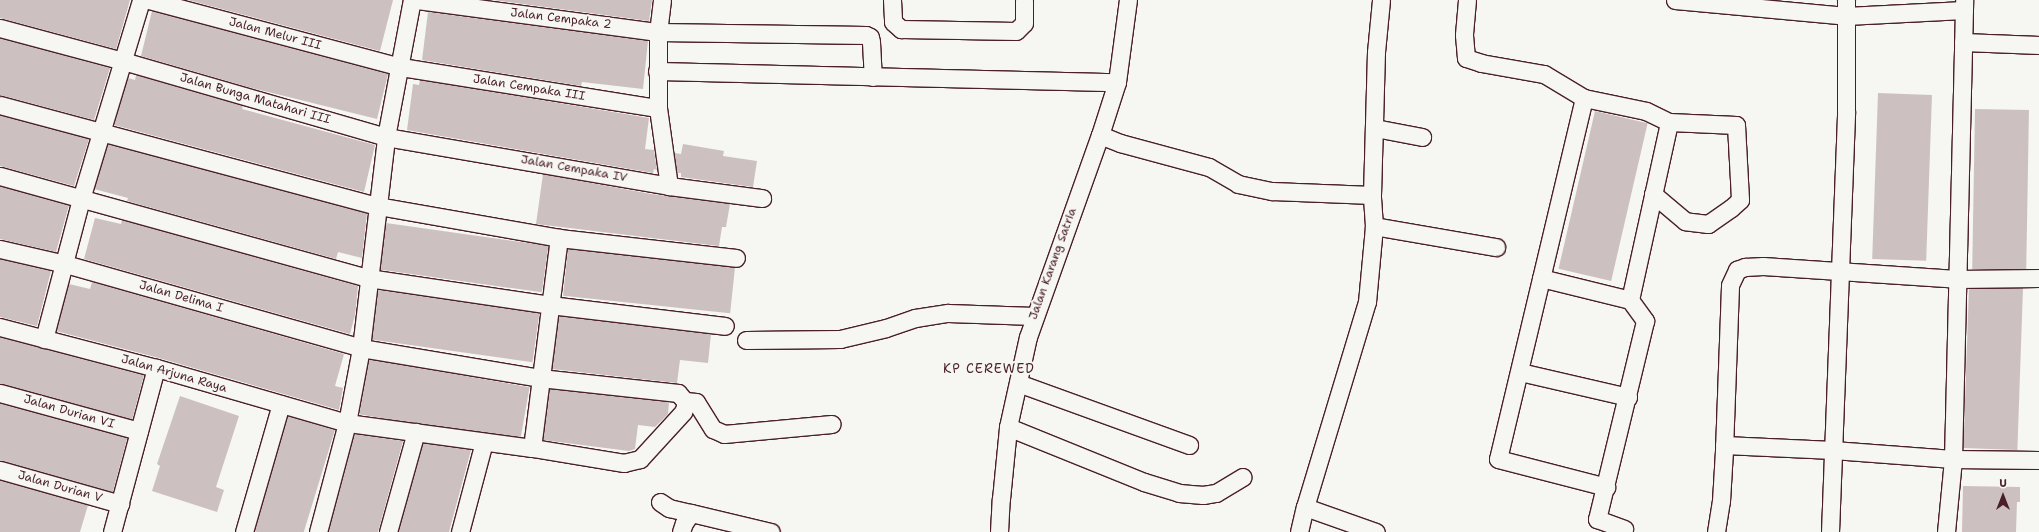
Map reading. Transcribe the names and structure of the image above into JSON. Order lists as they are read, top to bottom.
{
  "streets": {
    "street": [
      "Jalan Cempaka 2",
      "Jalan Melur III",
      "Jalan Cempaka III",
      "Jalan Bunga Matahari III",
      "Jalan Cempaka IV",
      "Jalan Karang Satria",
      "Jalan Delima I",
      "Jalan Arjuna Raya",
      "Jalan Durian VI",
      "Jalan Durian V"
    ]
  },
  "crossings": [
    ["Jalan Melur III", "Jalan Cempaka III"],
    ["Jalan Bunga Matahari III", "Jalan Cempaka IV"],
    ["Jalan Delima I", "Jalan Arjuna Raya"]
  ],
  "districts": ["KP CEREWED"],
  "north": "top"
}
